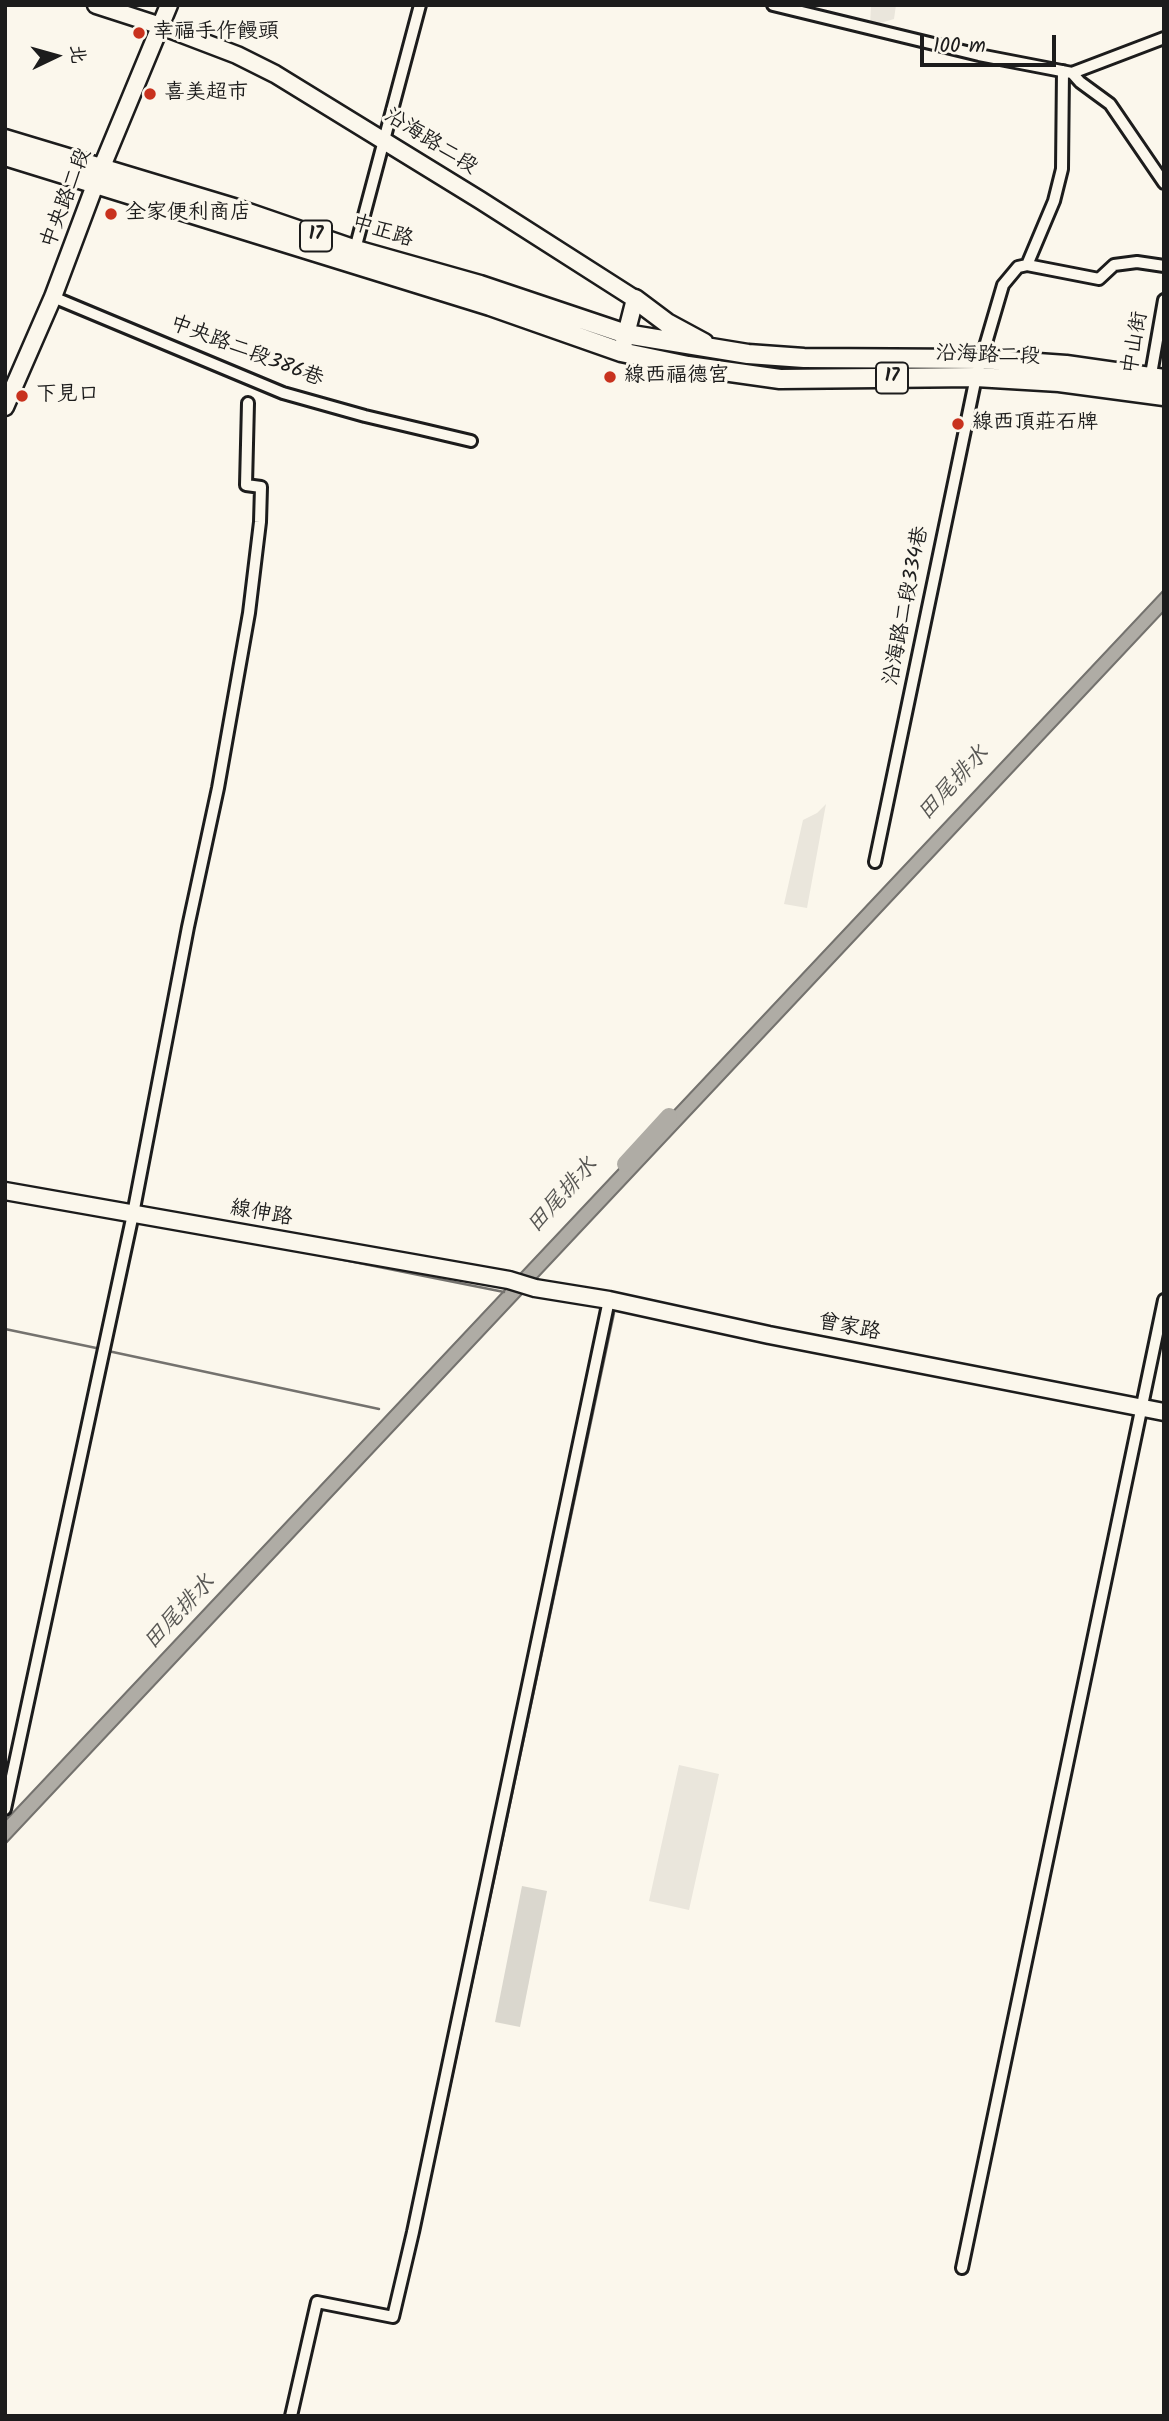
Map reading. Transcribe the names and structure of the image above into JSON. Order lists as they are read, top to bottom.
{
  "streets": {
    "main road": ["沿海路二段", "中正路", "17"],
    "street": [
      "中央路二段",
      "中山街",
      "中央路二段386巷",
      "沿海路二段334巷",
      "線伸路",
      "曾家路"
    ]
  },
  "crossings": [
    ["沿海路二段", "中央路二段"],
    ["沿海路二段", "中正路"],
    ["沿海路二段", "中山街"],
    ["沿海路二段", "沿海路二段334巷"],
    ["中央路二段", "中正路"],
    ["中央路二段", "中央路二段386巷"],
    ["線伸路", "曾家路"]
  ],
  "water": ["田尾排水"],
  "places": [
    "幸福手作饅頭",
    "喜美超市",
    "全家便利商店",
    "線西福德宮",
    "下見口",
    "線西頂莊石牌"
  ],
  "scale_bar": "100 m",
  "north": "right"
}
